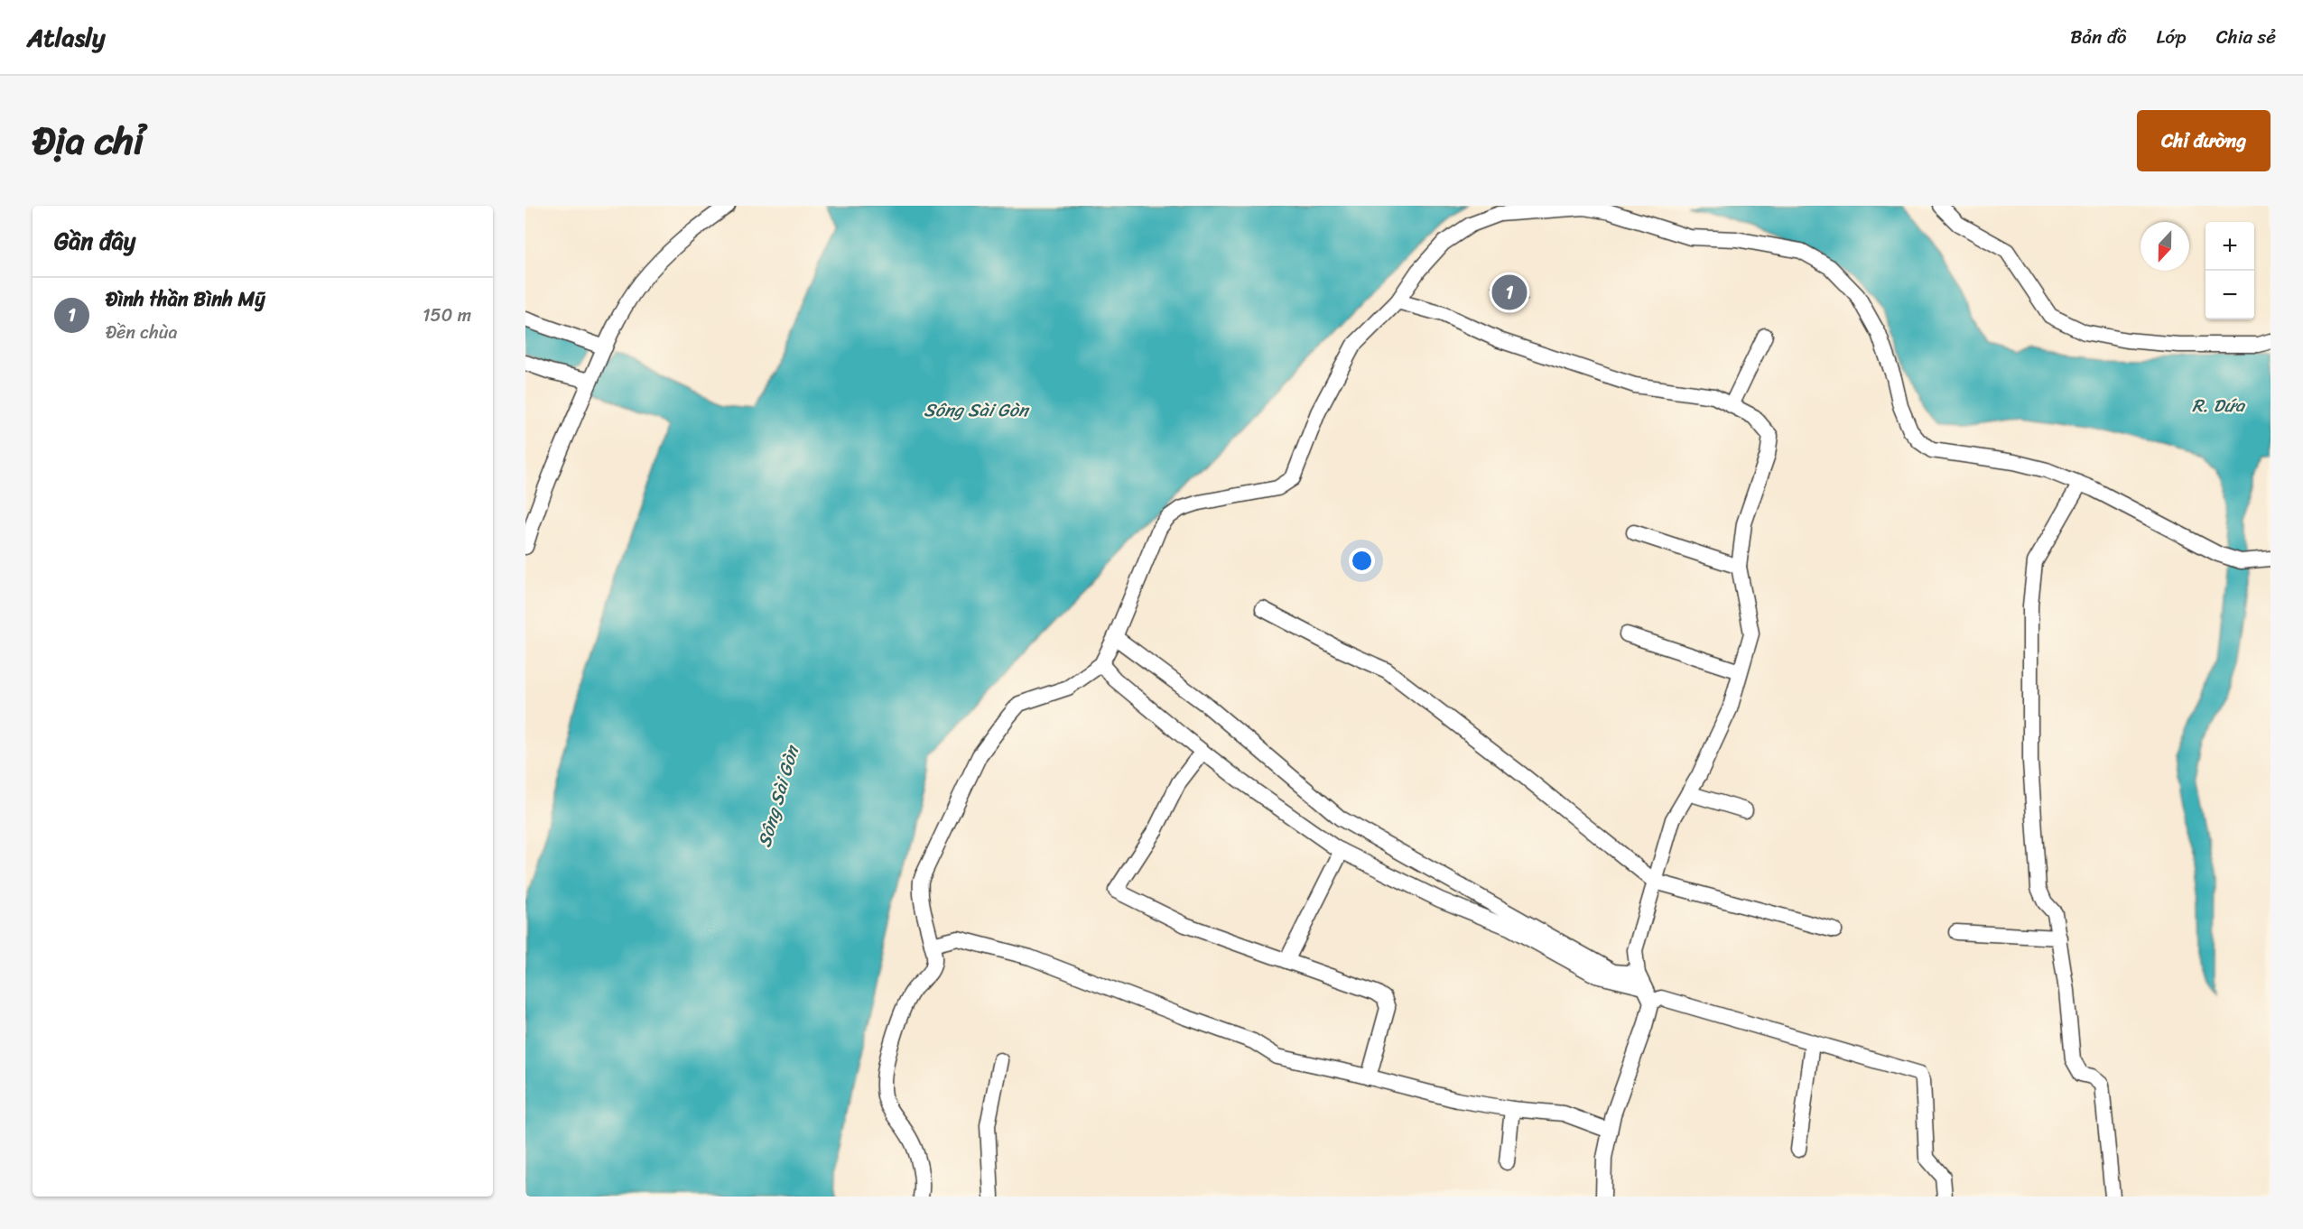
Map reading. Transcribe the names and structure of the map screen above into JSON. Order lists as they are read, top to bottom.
{
  "water": ["R. Dứa", "Sông Sài Gòn"],
  "north": "bottom",
  "page": {
    "header": "Atlasly",
    "nav": ["Bản đồ", "Lớp", "Chia sẻ"],
    "title": "Địa chỉ",
    "buttons": "Chỉ đường",
    "heading": "Gần đây",
    "map_buttons": ["+", "−"],
    "pins": "1",
    "list": [
      {
        "mark": "1",
        "name": "Đình thần Bình Mỹ",
        "note": "Đền chùa",
        "value": "150 m"
      }
    ]
  }
}
